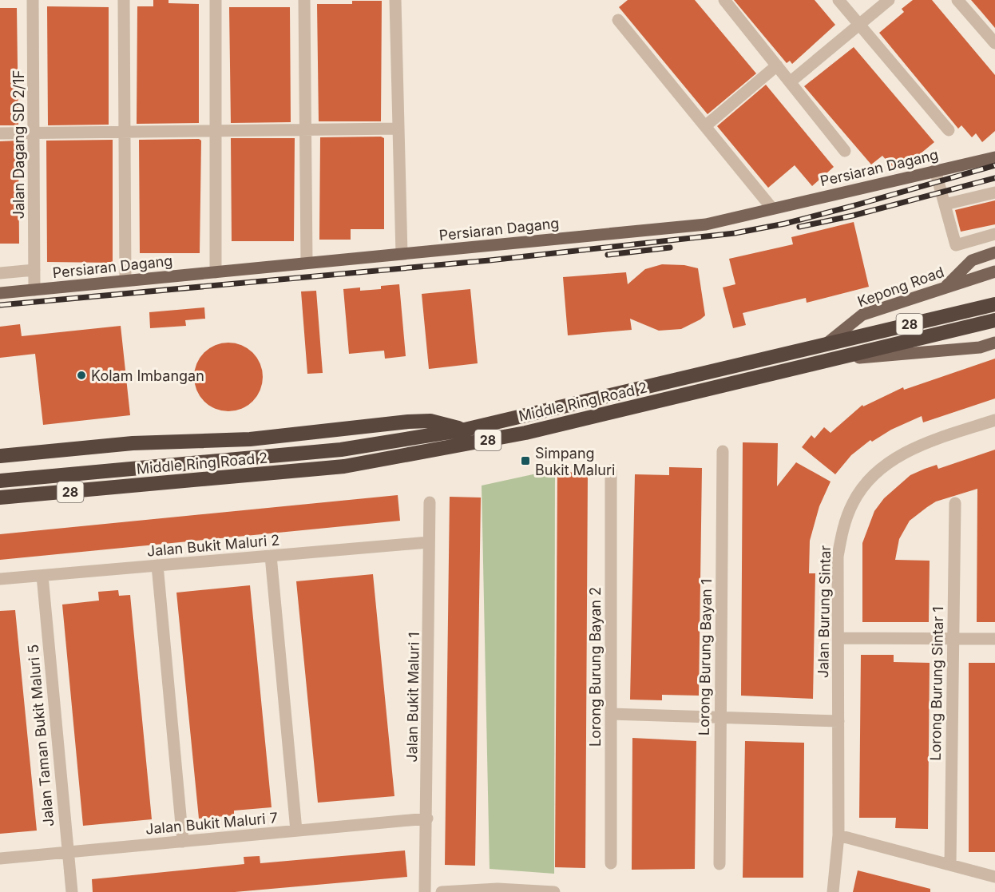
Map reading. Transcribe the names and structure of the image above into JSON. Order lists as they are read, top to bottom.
{
  "streets": {
    "highway": ["28", "Middle Ring Road 2"],
    "main road": ["Persiaran Dagang", "Kepong Road"],
    "street": [
      "Jalan Dagang SD 2/1F",
      "Jalan Bukit Maluri 2",
      "Jalan Burung Sintar",
      "Lorong Burung Bayan 1",
      "Lorong Burung Bayan 2",
      "Lorong Burung Sintar 1",
      "Jalan Bukit Maluri 1",
      "Jalan Taman Bukit Maluri 5",
      "Jalan Bukit Maluri 7"
    ]
  },
  "crossings": [
    ["Jalan Dagang SD 2/1F", "Persiaran Dagang"],
    ["Kepong Road", "Middle Ring Road 2"],
    ["Jalan Bukit Maluri 2", "Jalan Bukit Maluri 1"],
    ["Jalan Bukit Maluri 2", "Jalan Taman Bukit Maluri 5"],
    ["Jalan Bukit Maluri 1", "Jalan Bukit Maluri 7"],
    ["Jalan Taman Bukit Maluri 5", "Jalan Bukit Maluri 7"]
  ],
  "places": {
    "other": ["Kolam Imbangan"],
    "transit": ["Simpang Bukit Maluri"]
  }
}
